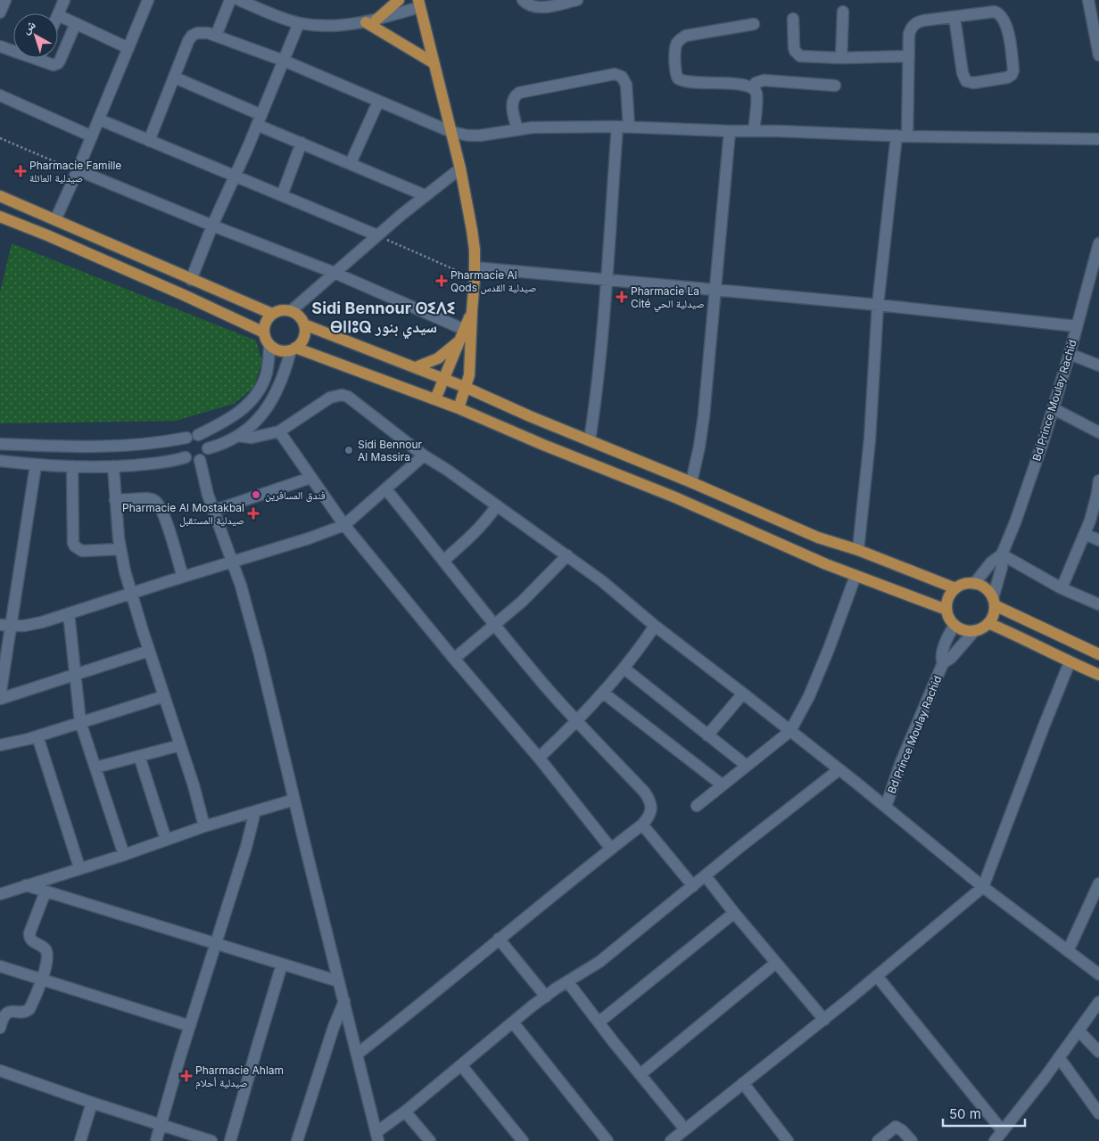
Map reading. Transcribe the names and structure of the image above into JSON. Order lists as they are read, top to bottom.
{
  "streets": {
    "street": ["Bd Prince Moulay Rachid"]
  },
  "districts": ["Sidi Bennour ⵙⵉⴷⵉ ⴱⵏⵏⵓⵕ سيدي بنور"],
  "places": {
    "health": [
      "Pharmacie Famille صيدلية العائلة",
      "Pharmacie Al Qods صيدلية القدس",
      "Pharmacie La Cité صيدلية الحي",
      "Pharmacie Al Mostakbal صيدلية المستقبل",
      "Pharmacie Ahlam صيدلية أحلام"
    ],
    "other": ["Sidi Bennour Al Massira", "فندق المسافرين"]
  },
  "scale_bar": "50 m",
  "north": "top left"
}
